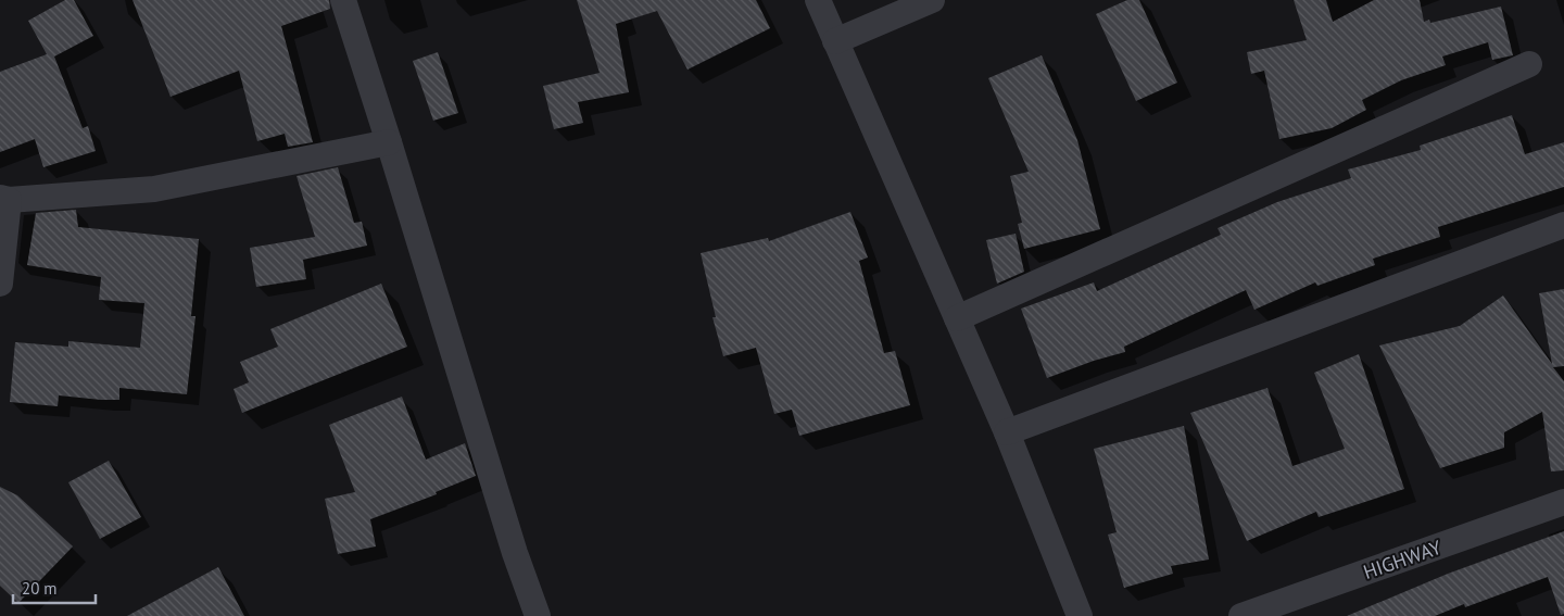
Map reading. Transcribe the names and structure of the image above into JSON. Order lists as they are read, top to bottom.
{
  "streets": {
    "street": ["HIGHWAY"]
  },
  "scale_bar": "20 m"
}
